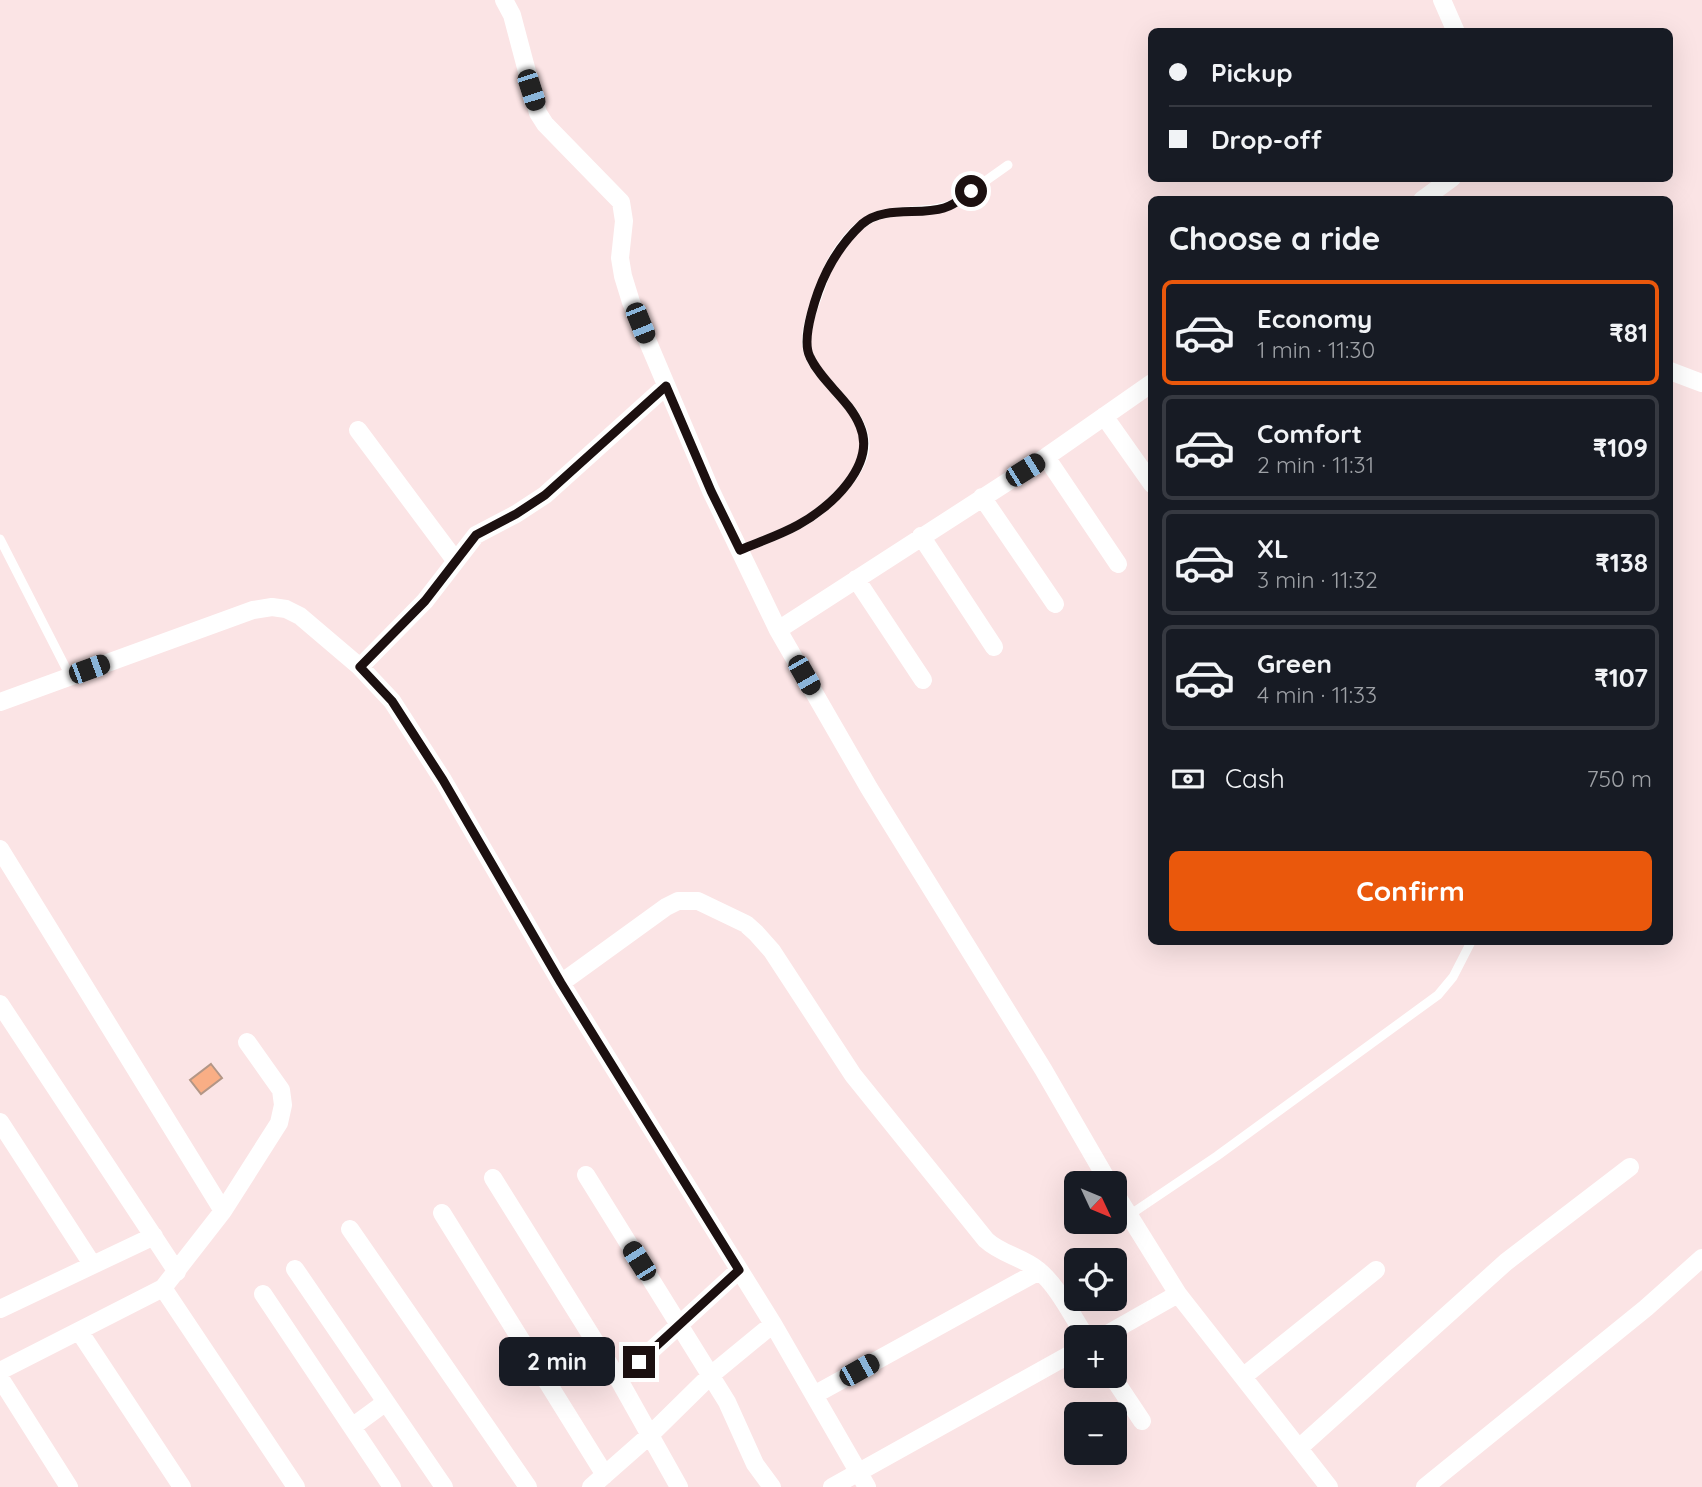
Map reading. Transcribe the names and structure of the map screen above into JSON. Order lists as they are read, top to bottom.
{
  "north": "bottom right",
  "page": {
    "banner": ["Pickup", "Drop-off"],
    "heading": "Choose a ride",
    "list": [
      {
        "name": "Economy",
        "note": "1 min · 11:30",
        "value": "₹81"
      },
      {
        "name": "Comfort",
        "note": "2 min · 11:31",
        "value": "₹109"
      },
      {
        "name": "XL",
        "note": "3 min · 11:32",
        "value": "₹138"
      },
      {
        "name": "Green",
        "note": "4 min · 11:33",
        "value": "₹107"
      }
    ],
    "pay": ["Cash", "750 m"],
    "buttons": "Confirm",
    "map_buttons": ["+", "−"],
    "bubble": "2 min"
  }
}
